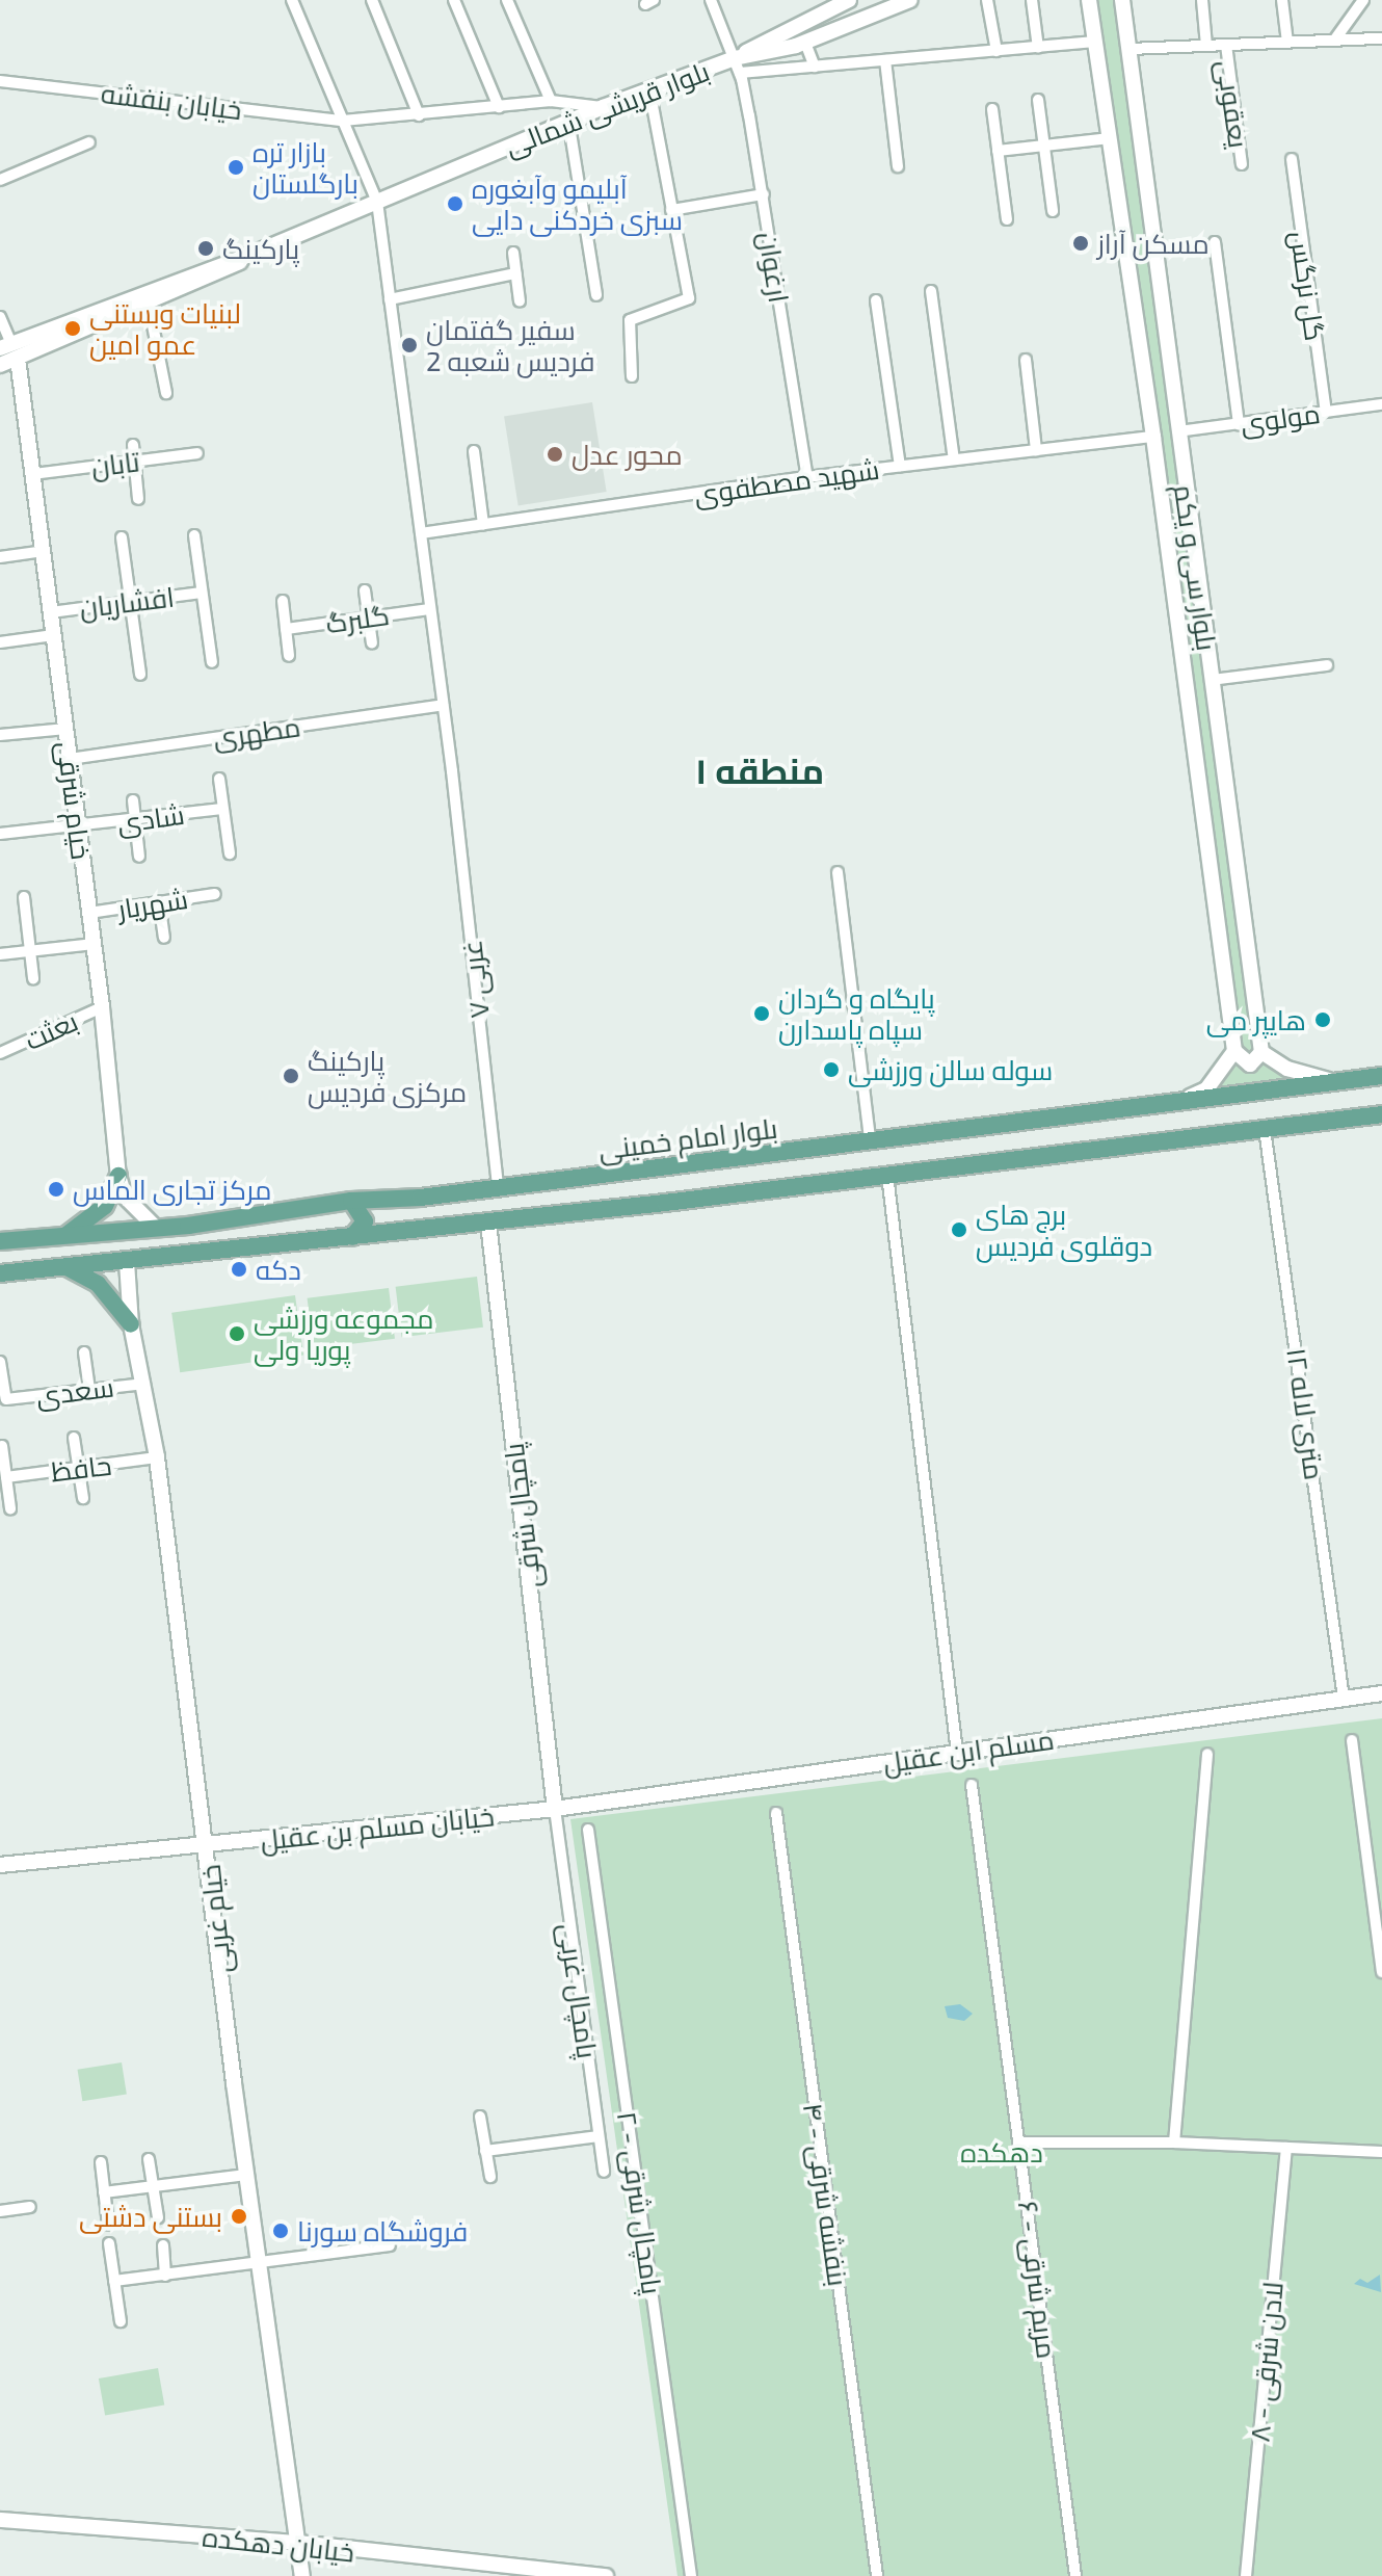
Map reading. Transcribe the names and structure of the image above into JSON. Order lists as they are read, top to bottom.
{
  "streets": {
    "main road": ["بلوار امام خمینی"],
    "street": [
      "خیابان بنفشه",
      "یعقوبی",
      "بلوار قریشی شمالی",
      "ارغوان",
      "گل نرگس",
      "مولوی",
      "تابان",
      "شهید مصطفوی",
      "بلوار سی و یکم",
      "افشاریان",
      "گلبرگ",
      "مطهری",
      "خیام شرقی",
      "شادی",
      "شهریار",
      "۷ غربی",
      "بعثت",
      "سعدی",
      "۱۲ متری لاله",
      "حافظ",
      "پامچال شرقی",
      "مسلم ابن عقیل",
      "خیابان مسلم بن عقیل",
      "خیام غربی",
      "پامچال غربی",
      "بنفشه شرقی - ۴",
      "پامچال شرقی - ۲",
      "مریم شرقی - ۶",
      "لادن شرقی - ۸",
      "خیابان دهکده"
    ]
  },
  "crossings": [
    ["خیابان بنفشه", "بلوار قریشی شمالی"],
    ["بلوار قریشی شمالی", "ارغوان"],
    ["بلوار قریشی شمالی", "خیام شرقی"],
    ["ارغوان", "شهید مصطفوی"],
    ["گل نرگس", "مولوی"],
    ["مولوی", "بلوار سی و یکم"],
    ["تابان", "خیام شرقی"],
    ["شهید مصطفوی", "بلوار سی و یکم"],
    ["افشاریان", "خیام شرقی"],
    ["مطهری", "خیام شرقی"],
    ["مطهری", "۷ غربی"],
    ["خیام شرقی", "شادی"],
    ["خیام شرقی", "شهریار"],
    ["خیام شرقی", "بعثت"],
    ["خیام شرقی", "بلوار امام خمینی"],
    ["۷ غربی", "بلوار امام خمینی"],
    ["سعدی", "خیام غربی"],
    ["۱۲ متری لاله", "مسلم ابن عقیل"],
    ["حافظ", "خیام غربی"],
    ["پامچال شرقی", "مسلم ابن عقیل"],
    ["پامچال شرقی", "خیابان مسلم بن عقیل"],
    ["پامچال شرقی", "پامچال غربی"],
    ["مسلم ابن عقیل", "خیابان مسلم بن عقیل"],
    ["مسلم ابن عقیل", "پامچال غربی"],
    ["خیابان مسلم بن عقیل", "خیام غربی"],
    ["خیابان مسلم بن عقیل", "پامچال غربی"],
    ["خیام غربی", "خیابان دهکده"]
  ],
  "districts": ["منطقه ۱"],
  "parks": ["دهکده"],
  "places": [
    "بازار تره بارگلستان",
    "آبلیمو وآبغوره سبزی خردکنی دایی",
    "مسکن آراز",
    "پارکینگ",
    "لبنیات وبستنی عمو امین",
    "سفیر گفتمان فردیس شعبه 2",
    "محور عدل",
    "پایگاه و گردان سپاه پاسدارن",
    "هایپر می",
    "سوله سالن ورزشی",
    "پارکینگ مرکزی فردیس",
    "مرکز تجاری الماس",
    "برج های دوقلوی فردیس",
    "دکه",
    "مجموعه ورزشی پوریا ولی",
    "بستنی دشتی",
    "فروشگاه سورنا"
  ]
}
